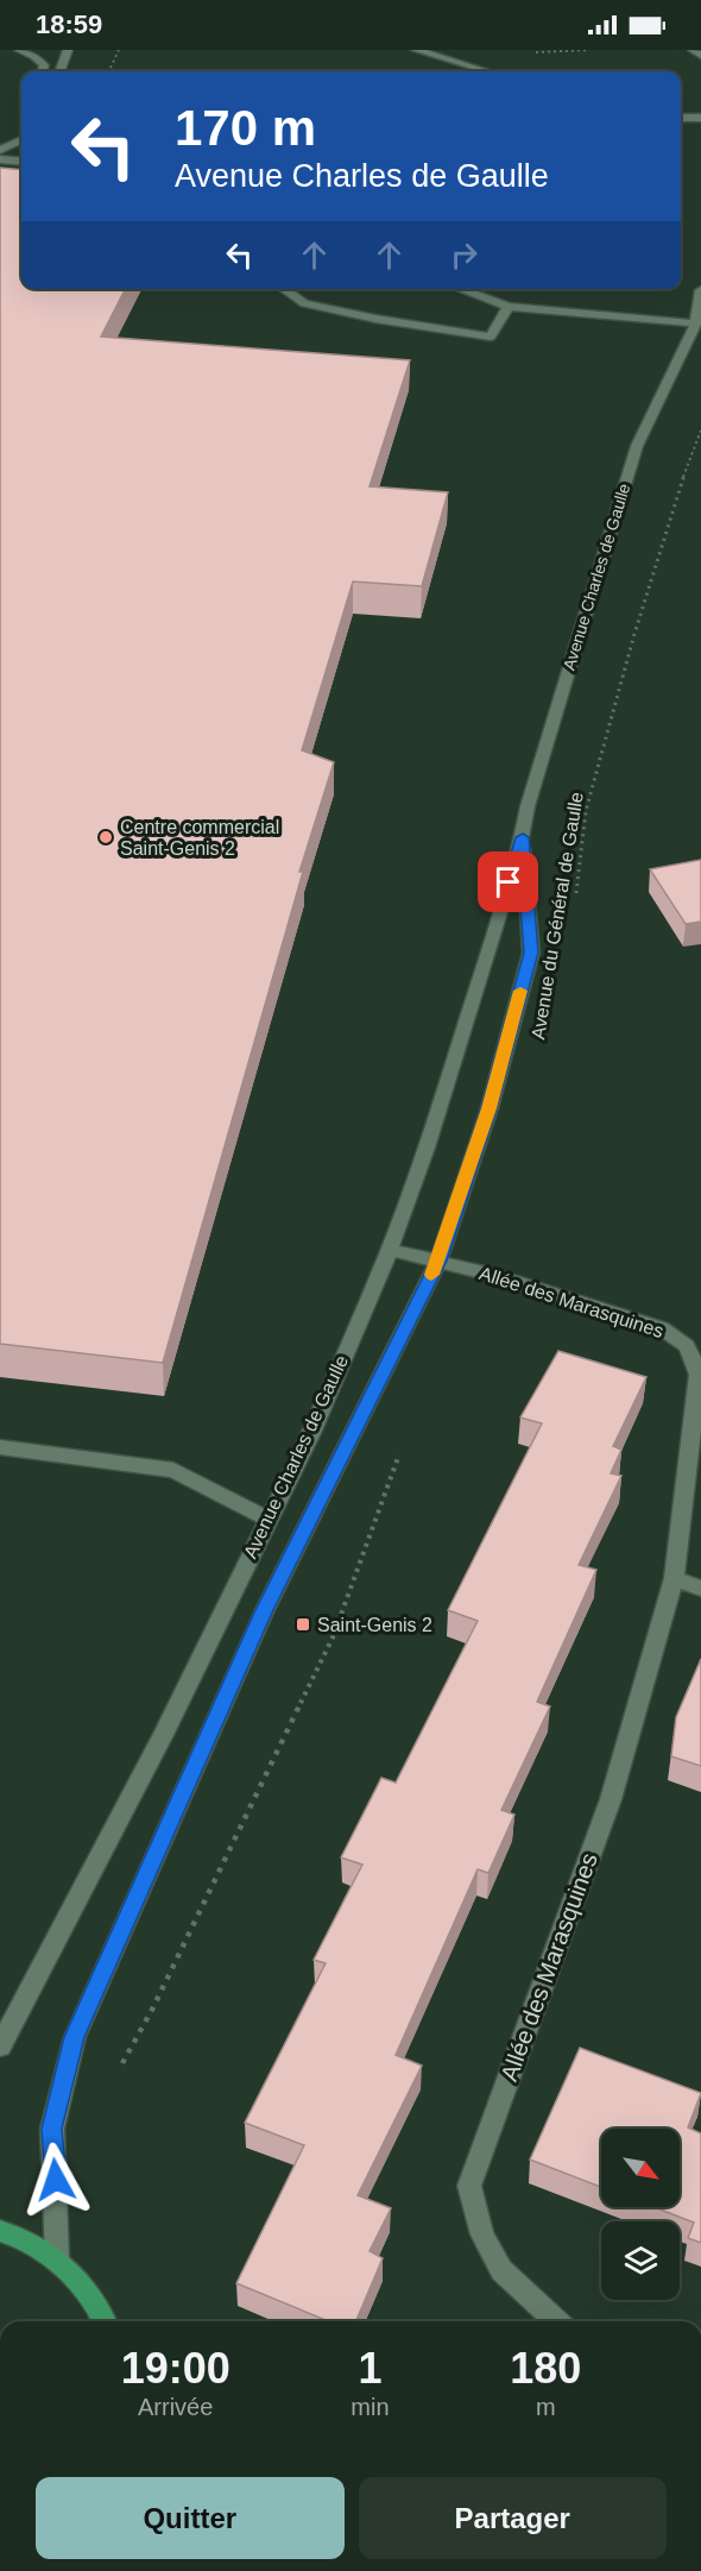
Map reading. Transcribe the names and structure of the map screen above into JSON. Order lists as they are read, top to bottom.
{
  "streets": {
    "street": ["Avenue Charles de Gaulle", "Allée des Marasquines"],
    "path": ["Avenue du Général de Gaulle"]
  },
  "crossings": [
    ["Avenue Charles de Gaulle", "Allée des Marasquines"]
  ],
  "places": {
    "other": ["Centre commercial Saint-Genis 2"],
    "transit": ["Saint-Genis 2"]
  },
  "north": "bottom right",
  "page": {
    "status": "18:59",
    "turn": ["170 m", "Avenue Charles de Gaulle"],
    "eta": [
      "19:00",
      "Arrivée",
      "1",
      "min",
      "180",
      "m"
    ],
    "buttons": ["Quitter", "Partager"]
  }
}
